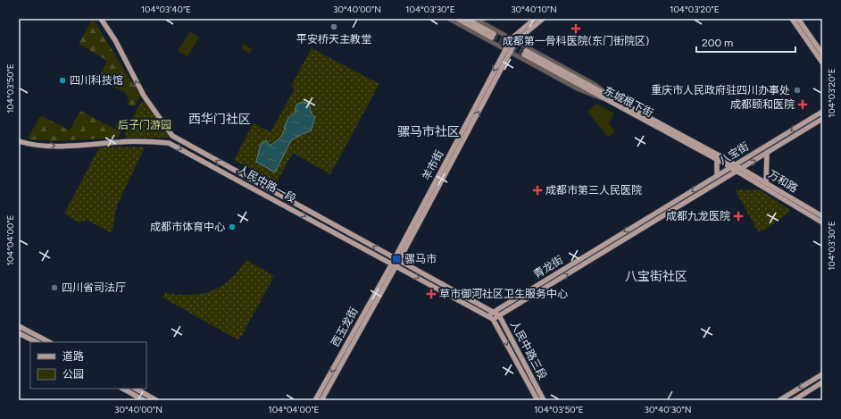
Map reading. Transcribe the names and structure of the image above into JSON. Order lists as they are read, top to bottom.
{
  "streets": {
    "main road": [
      "东城根下街",
      "八宝街",
      "羊市街",
      "万和路",
      "人民中路一段",
      "青龙街",
      "西玉龙街",
      "人民中路三段"
    ]
  },
  "crossings": [
    ["东城根下街", "八宝街"],
    ["东城根下街", "羊市街"],
    ["东城根下街", "万和路"],
    ["八宝街", "万和路"],
    ["八宝街", "青龙街"],
    ["羊市街", "人民中路一段"],
    ["羊市街", "西玉龙街"],
    ["人民中路一段", "青龙街"],
    ["人民中路一段", "西玉龙街"],
    ["人民中路一段", "人民中路三段"],
    ["青龙街", "人民中路三段"]
  ],
  "districts": ["西华门社区", "骡马市社区", "八宝街社区"],
  "parks": ["后子门游园"],
  "places": {
    "other": [
      "平安桥天主教堂",
      "四川科技馆",
      "重庆市人民政府驻四川办事处",
      "成都市体育中心",
      "四川省司法厅"
    ],
    "health": [
      "成都第一骨科医院(东门街院区)",
      "成都颐和医院",
      "成都市第三人民医院",
      "成都九龙医院",
      "草市御河社区卫生服务中心"
    ],
    "transit": ["骡马市"]
  },
  "legend": ["道路", "公园"],
  "scale_bar": "200 m",
  "coordinates": [
    "104°03'40\"E",
    "30°40'00\"N",
    "104°03'30\"E",
    "30°40'10\"N",
    "104°03'20\"E",
    "104°03'50\"E",
    "104°04'00\"E",
    "30°40'30\"N"
  ]
}
